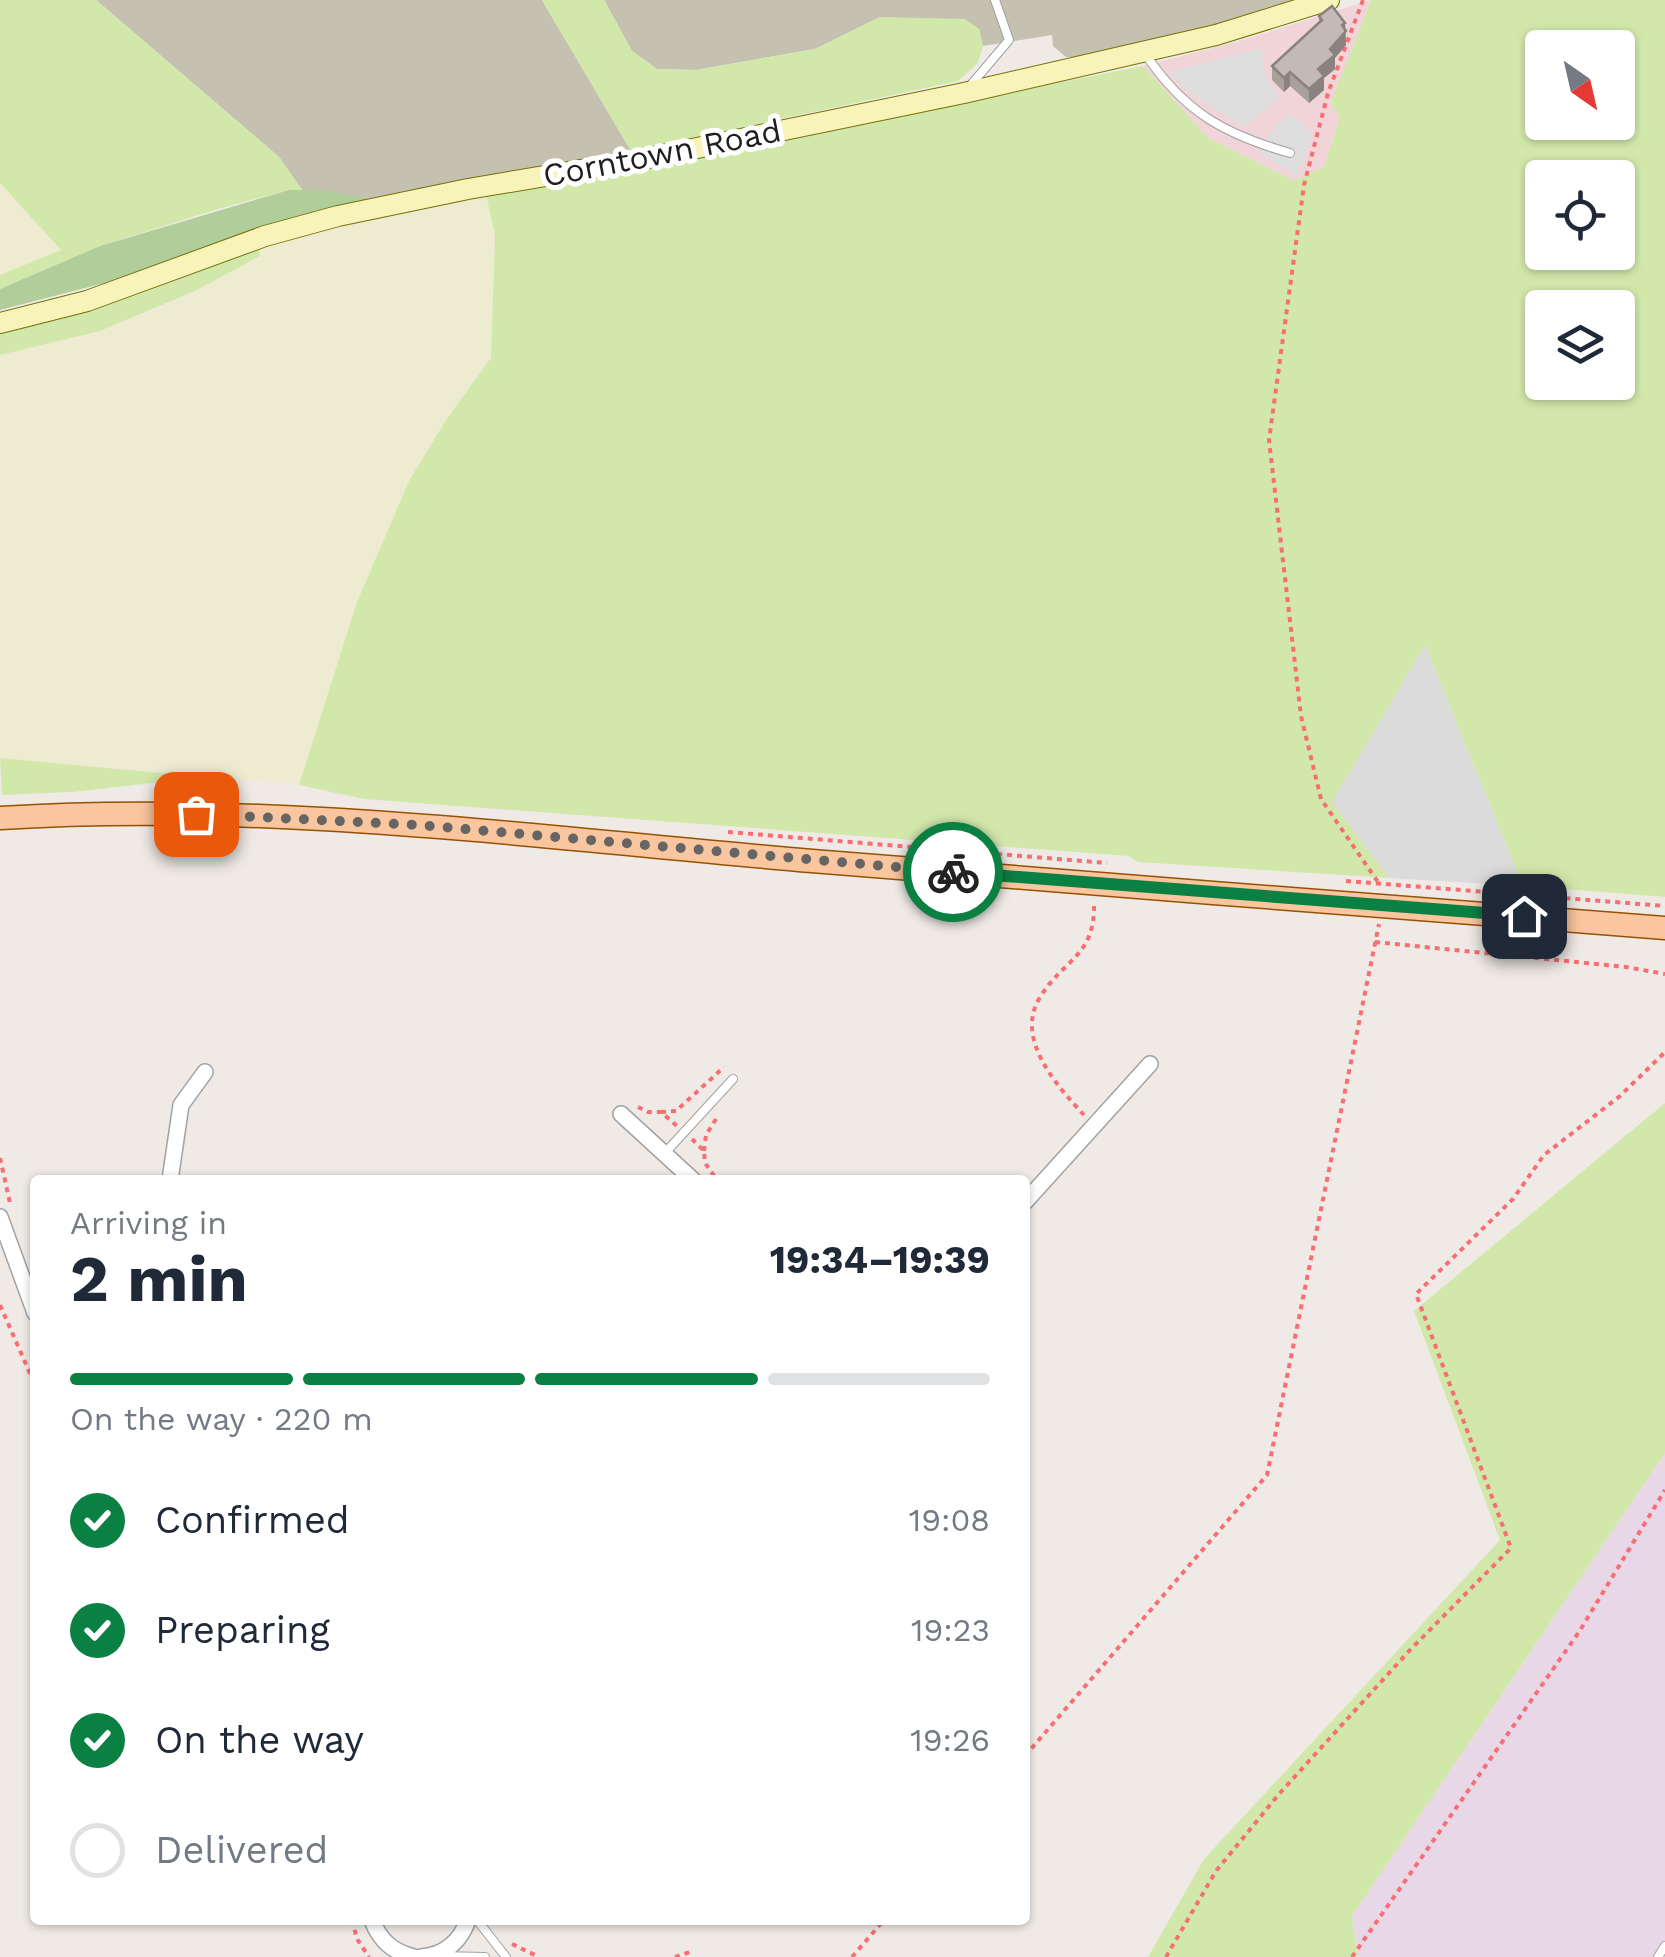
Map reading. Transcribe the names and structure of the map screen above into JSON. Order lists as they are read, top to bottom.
{
  "streets": {
    "main road": ["Corntown Road"]
  },
  "north": "bottom right",
  "page": {
    "heading": ["2 min", "Arriving in", "19:34–19:39"],
    "bar": "On the way · 220 m",
    "list": [
      ["Confirmed", "19:08"],
      ["Preparing", "19:23"],
      ["On the way", "19:26"],
      "Delivered"
    ]
  }
}
